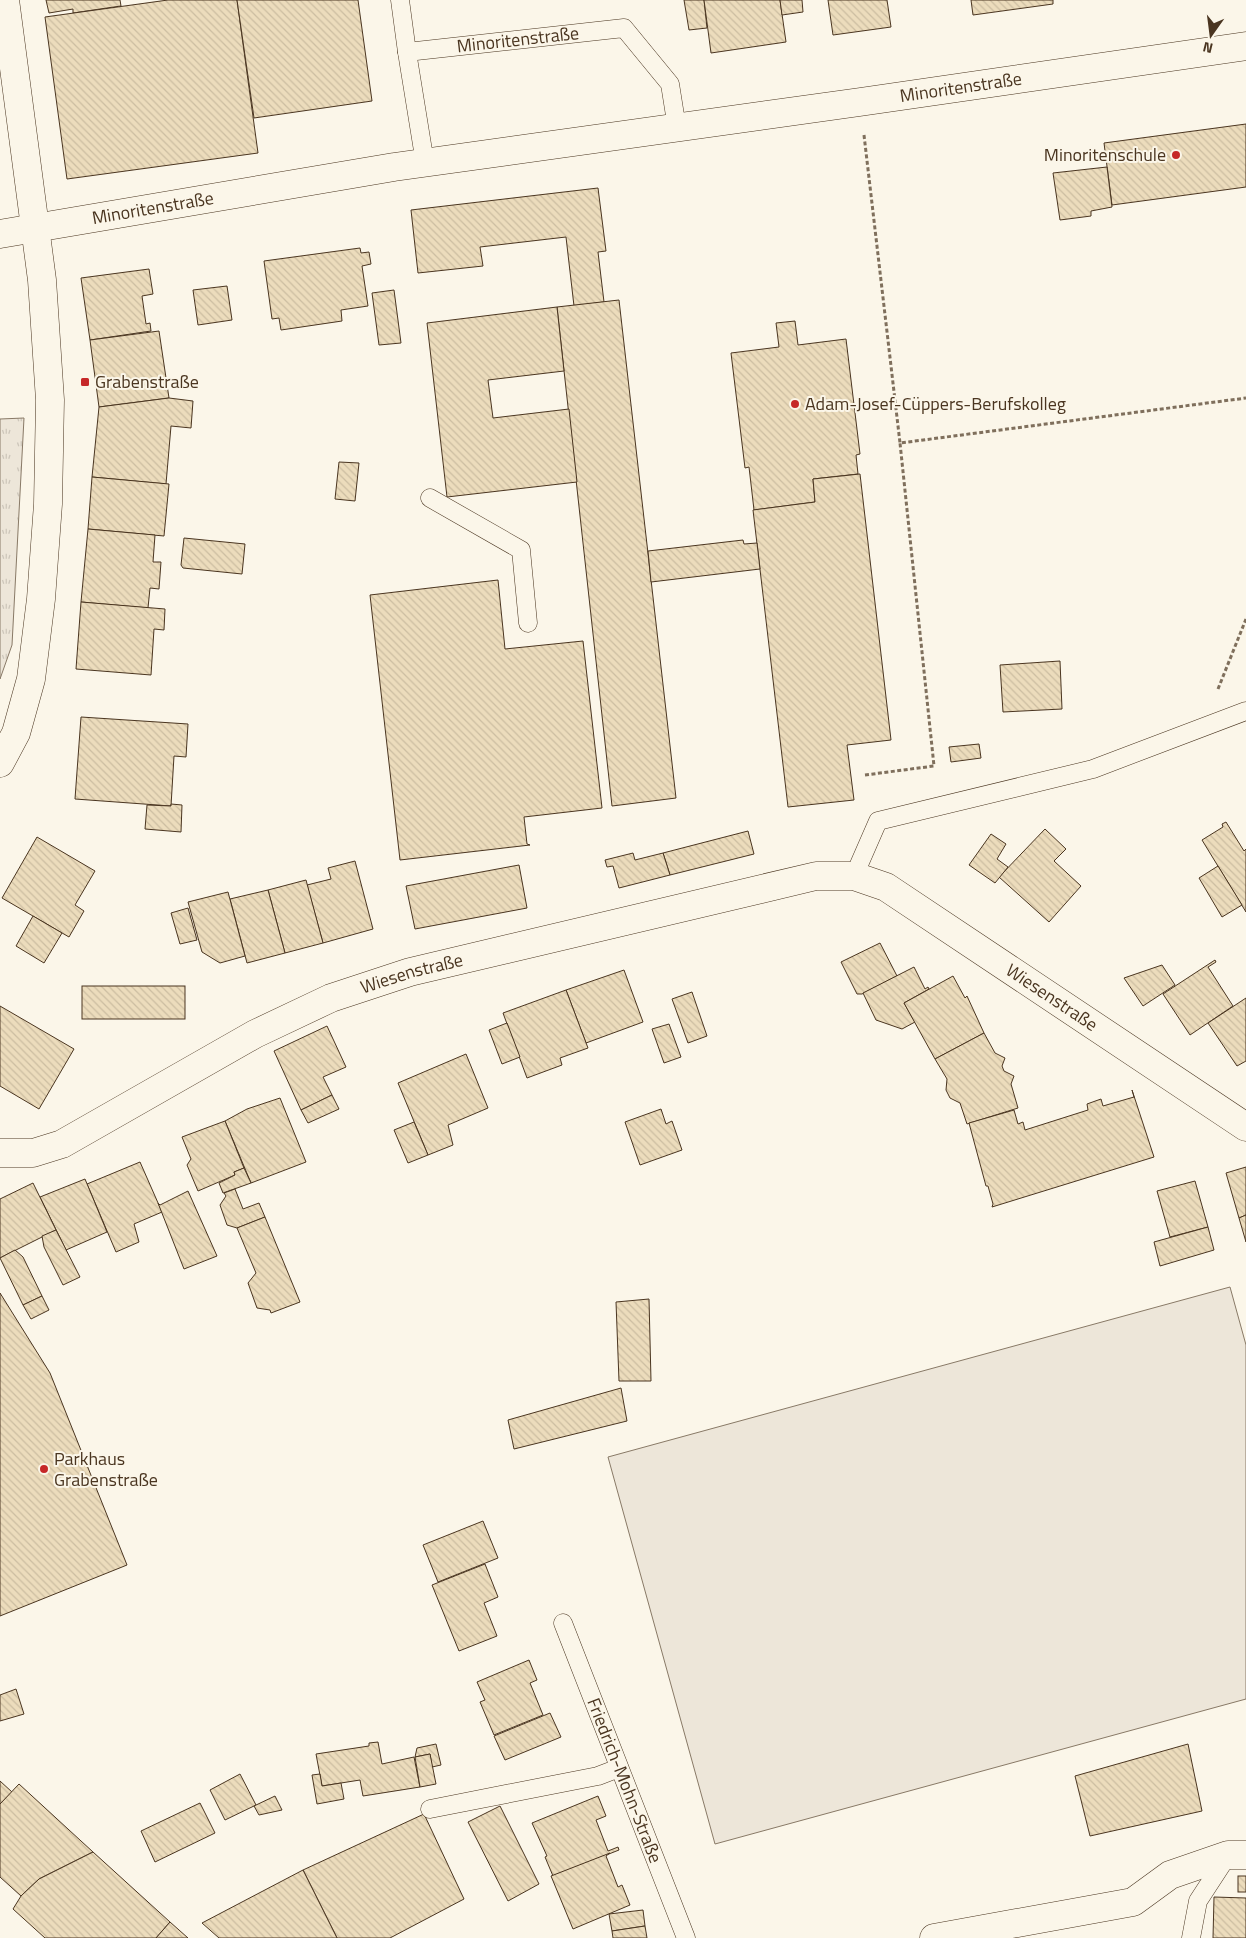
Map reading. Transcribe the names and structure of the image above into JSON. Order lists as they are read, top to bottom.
{
  "streets": {
    "street": ["Minoritenstraße", "Wiesenstraße"],
    "lane": ["Friedrich-Mohn-Straße"]
  },
  "places": {
    "other": ["Minoritenschule", "Adam-Josef-Cüppers-Berufskolleg", "Parkhaus Grabenstraße"],
    "transit": ["Grabenstraße"]
  },
  "north": "bottom"
}
